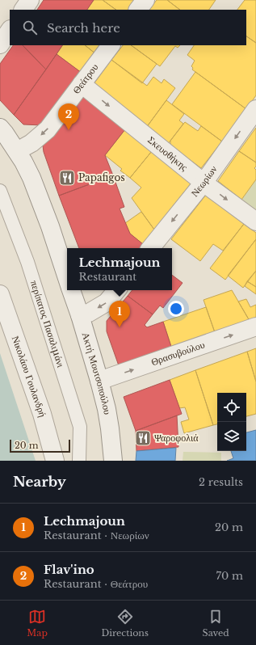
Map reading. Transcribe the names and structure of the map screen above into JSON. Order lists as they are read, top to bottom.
{
  "streets": {
    "street": [
      "Θεάτρου",
      "Σκευοθήκης",
      "Νεωρίων",
      "περίπατος Πασαλιμάνι",
      "Θρασυβούλου",
      "Ακτή Μουτσοπούλου",
      "Νικολάου Γουλανδρή"
    ]
  },
  "crossings": [
    ["Θεάτρου", "Σκευοθήκης"],
    ["Σκευοθήκης", "Νεωρίων"],
    ["Θρασυβούλου", "Ακτή Μουτσοπούλου"]
  ],
  "one_way": [
    "Θεάτρου",
    "Σκευοθήκης",
    "Νεωρίων",
    "Θρασυβούλου"
  ],
  "places": {
    "restaurant": ["Papafigos", "Ψαροφολιά"]
  },
  "scale_bar": "20 m",
  "page": {
    "search": "Search here",
    "pins": ["2", "1"],
    "popup": ["Lechmajoun", "Restaurant"],
    "scale": "20 m",
    "heading": ["Nearby", "2 results"],
    "list": [
      {
        "mark": "1",
        "name": "Lechmajoun",
        "note": "Restaurant · Νεωρίων",
        "value": "20 m"
      },
      {
        "mark": "2",
        "name": "Flav'ino",
        "note": "Restaurant · Θεάτρου",
        "value": "70 m"
      }
    ],
    "nav": ["Map", "Directions", "Saved"]
  }
}
